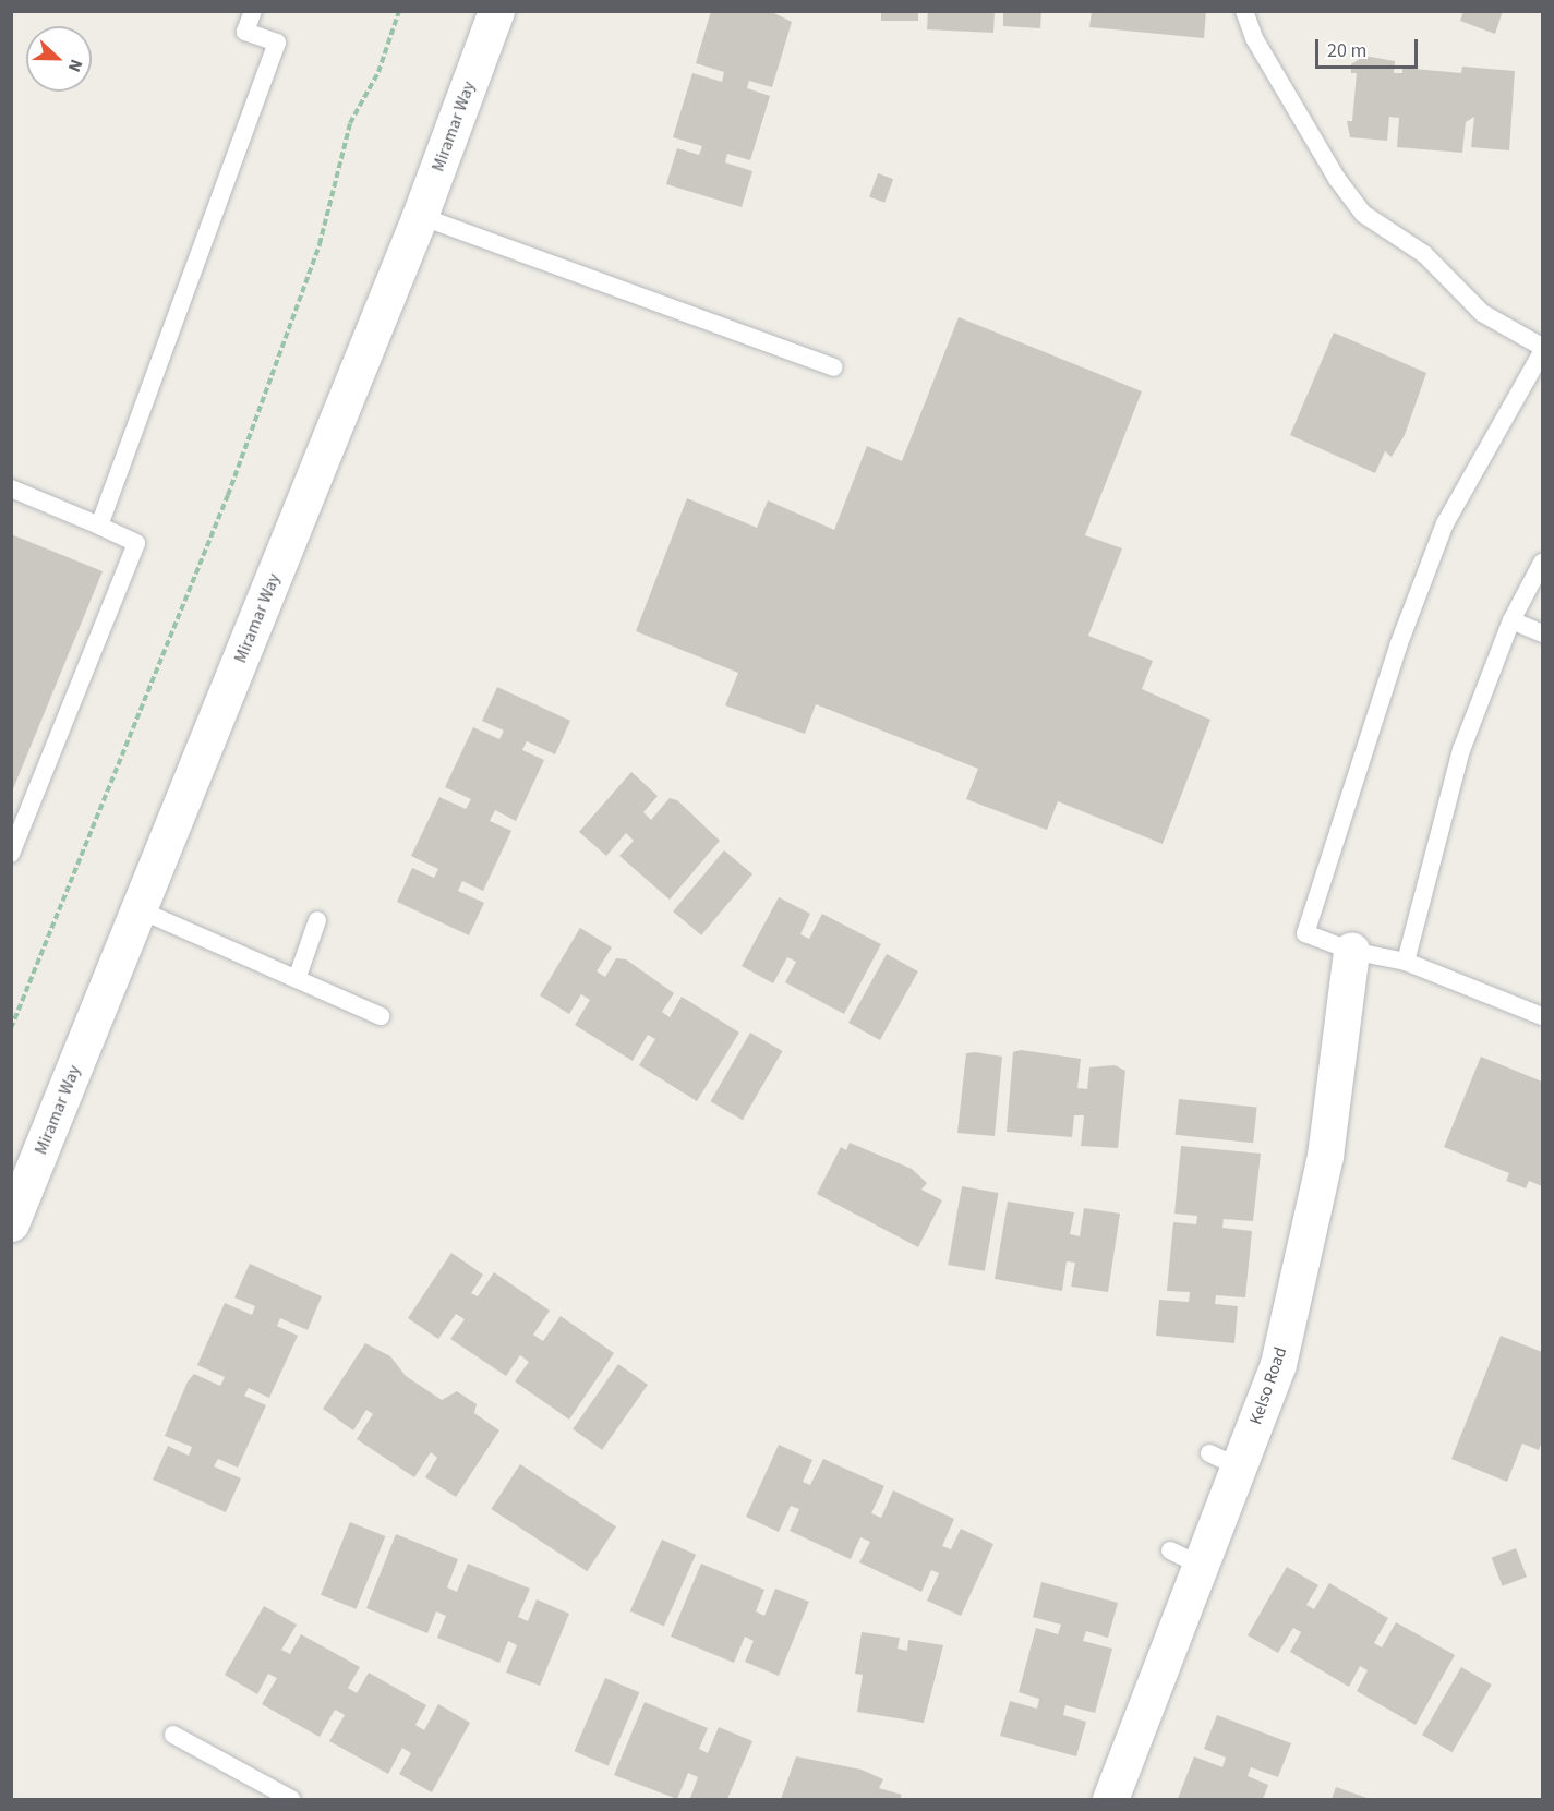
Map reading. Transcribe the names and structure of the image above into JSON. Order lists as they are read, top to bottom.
{
  "streets": {
    "street": ["Miramar Way", "Kelso Road"]
  },
  "scale_bar": "20 m",
  "north": "right"
}
